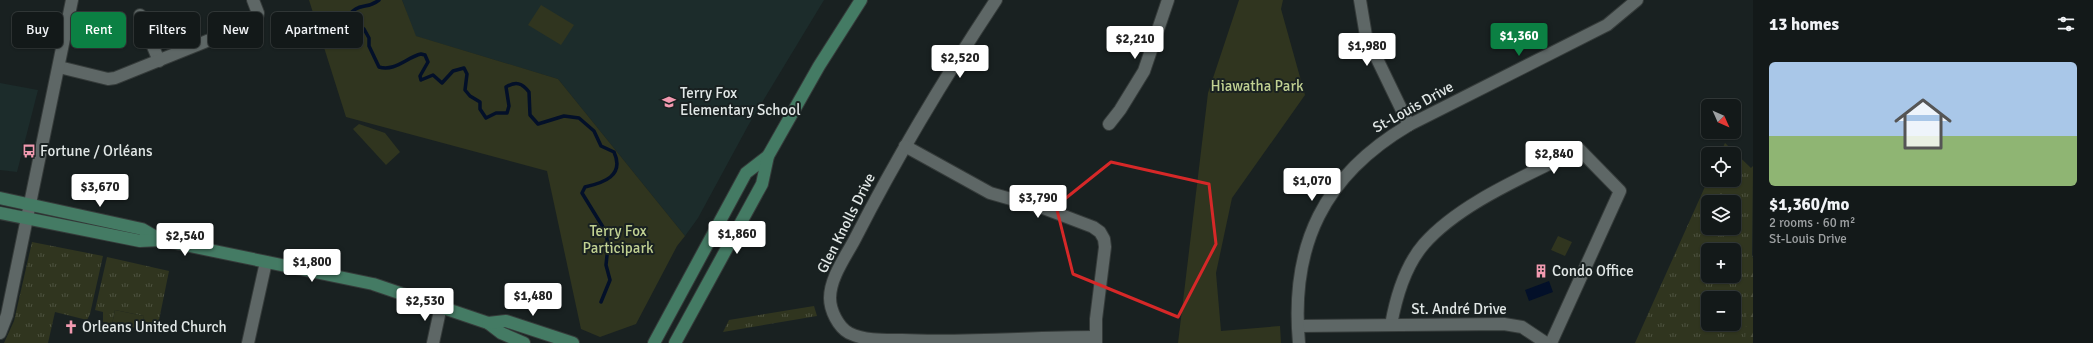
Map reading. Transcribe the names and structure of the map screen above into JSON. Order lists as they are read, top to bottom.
{
  "streets": {
    "street": ["St-Louis Drive", "Glen Knolls Drive", "St. André Drive"]
  },
  "crossings": [
    ["St-Louis Drive", "St. André Drive"]
  ],
  "parks": ["Hiawatha Park", "Terry Fox Participark"],
  "places": {
    "school or university": ["Terry Fox Elementary School"],
    "bus stop": ["Fortune / Orléans"],
    "building": ["Condo Office"],
    "church": ["Orleans United Church"]
  },
  "north": "bottom right",
  "page": {
    "heading": "13 homes",
    "chip": [
      "Buy",
      "Rent",
      "Filters",
      "New",
      "Apartment"
    ],
    "price": [
      "$1,360",
      "$2,210",
      "$1,980",
      "$2,520",
      "$2,840",
      "$1,070",
      "$3,670",
      "$3,790",
      "$1,860",
      "$2,540",
      "$1,800",
      "$1,480",
      "$2,530"
    ],
    "list": [
      {
        "name": "$1,360/mo",
        "note": "2 rooms · 60 m² · St-Louis Drive"
      }
    ],
    "map_buttons": ["+", "−"]
  }
}
